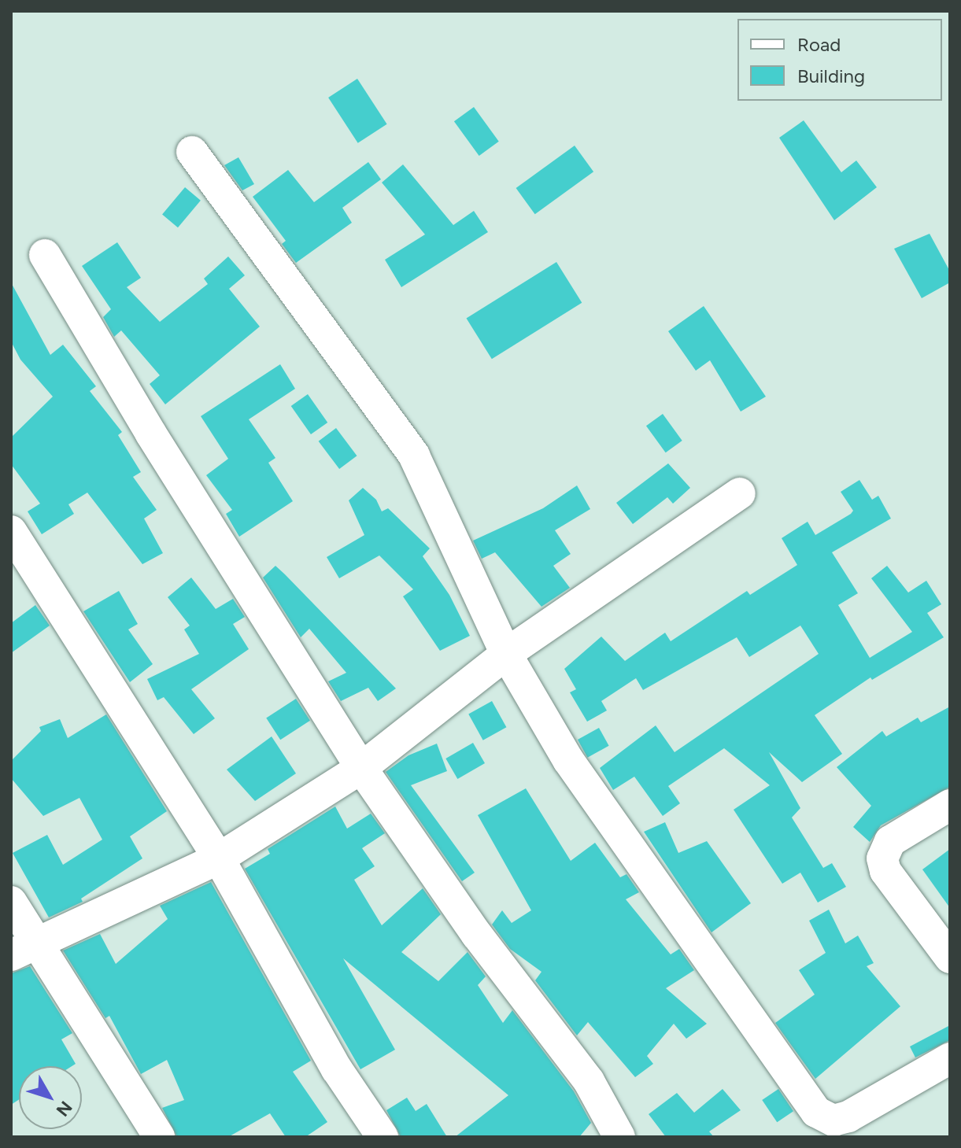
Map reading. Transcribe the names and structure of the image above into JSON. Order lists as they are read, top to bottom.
{
  "legend": ["Road", "Building"],
  "north": "bottom right"
}
